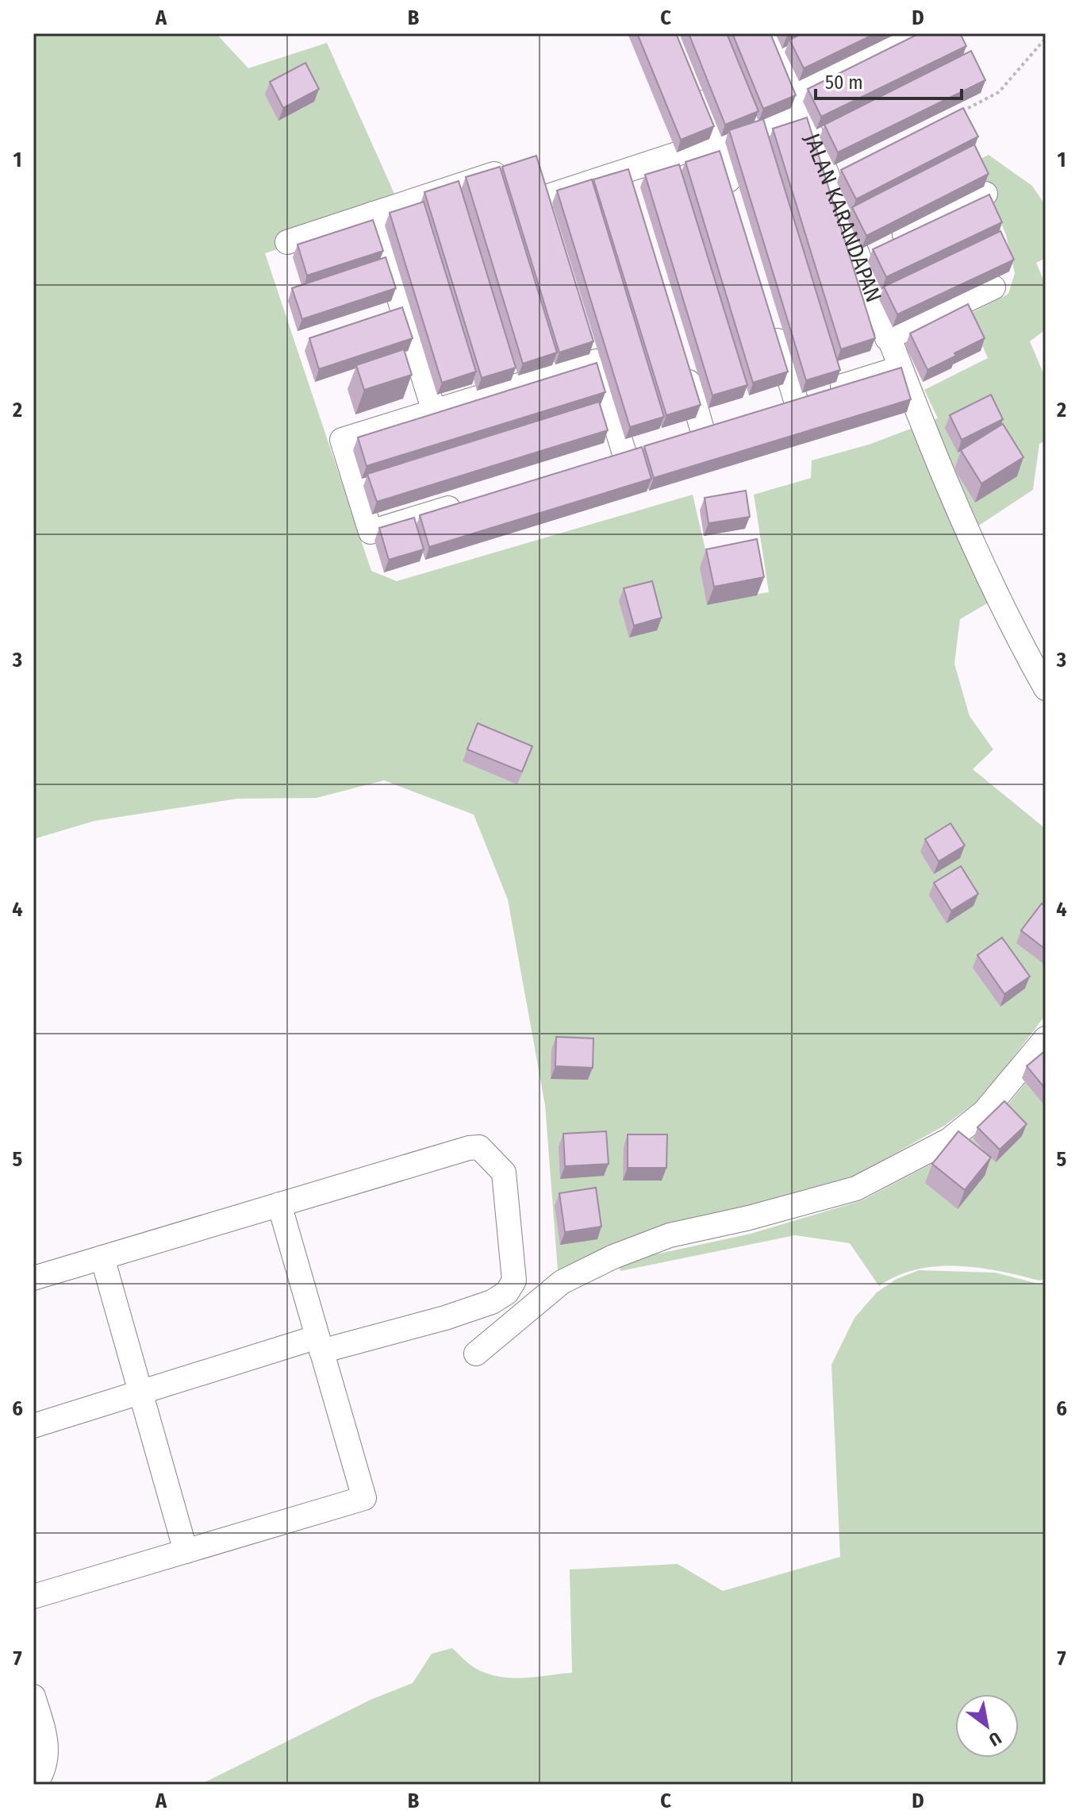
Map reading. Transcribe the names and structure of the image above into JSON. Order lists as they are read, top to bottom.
{
  "streets": {
    "street": ["JALAN KARANDAPAN"]
  },
  "scale_bar": "50 m",
  "north": "bottom right",
  "grid": {
    "columns": [
      "A",
      "B",
      "C",
      "D"
    ],
    "rows": [
      "1",
      "2",
      "3",
      "4",
      "5",
      "6",
      "7"
    ]
  }
}
